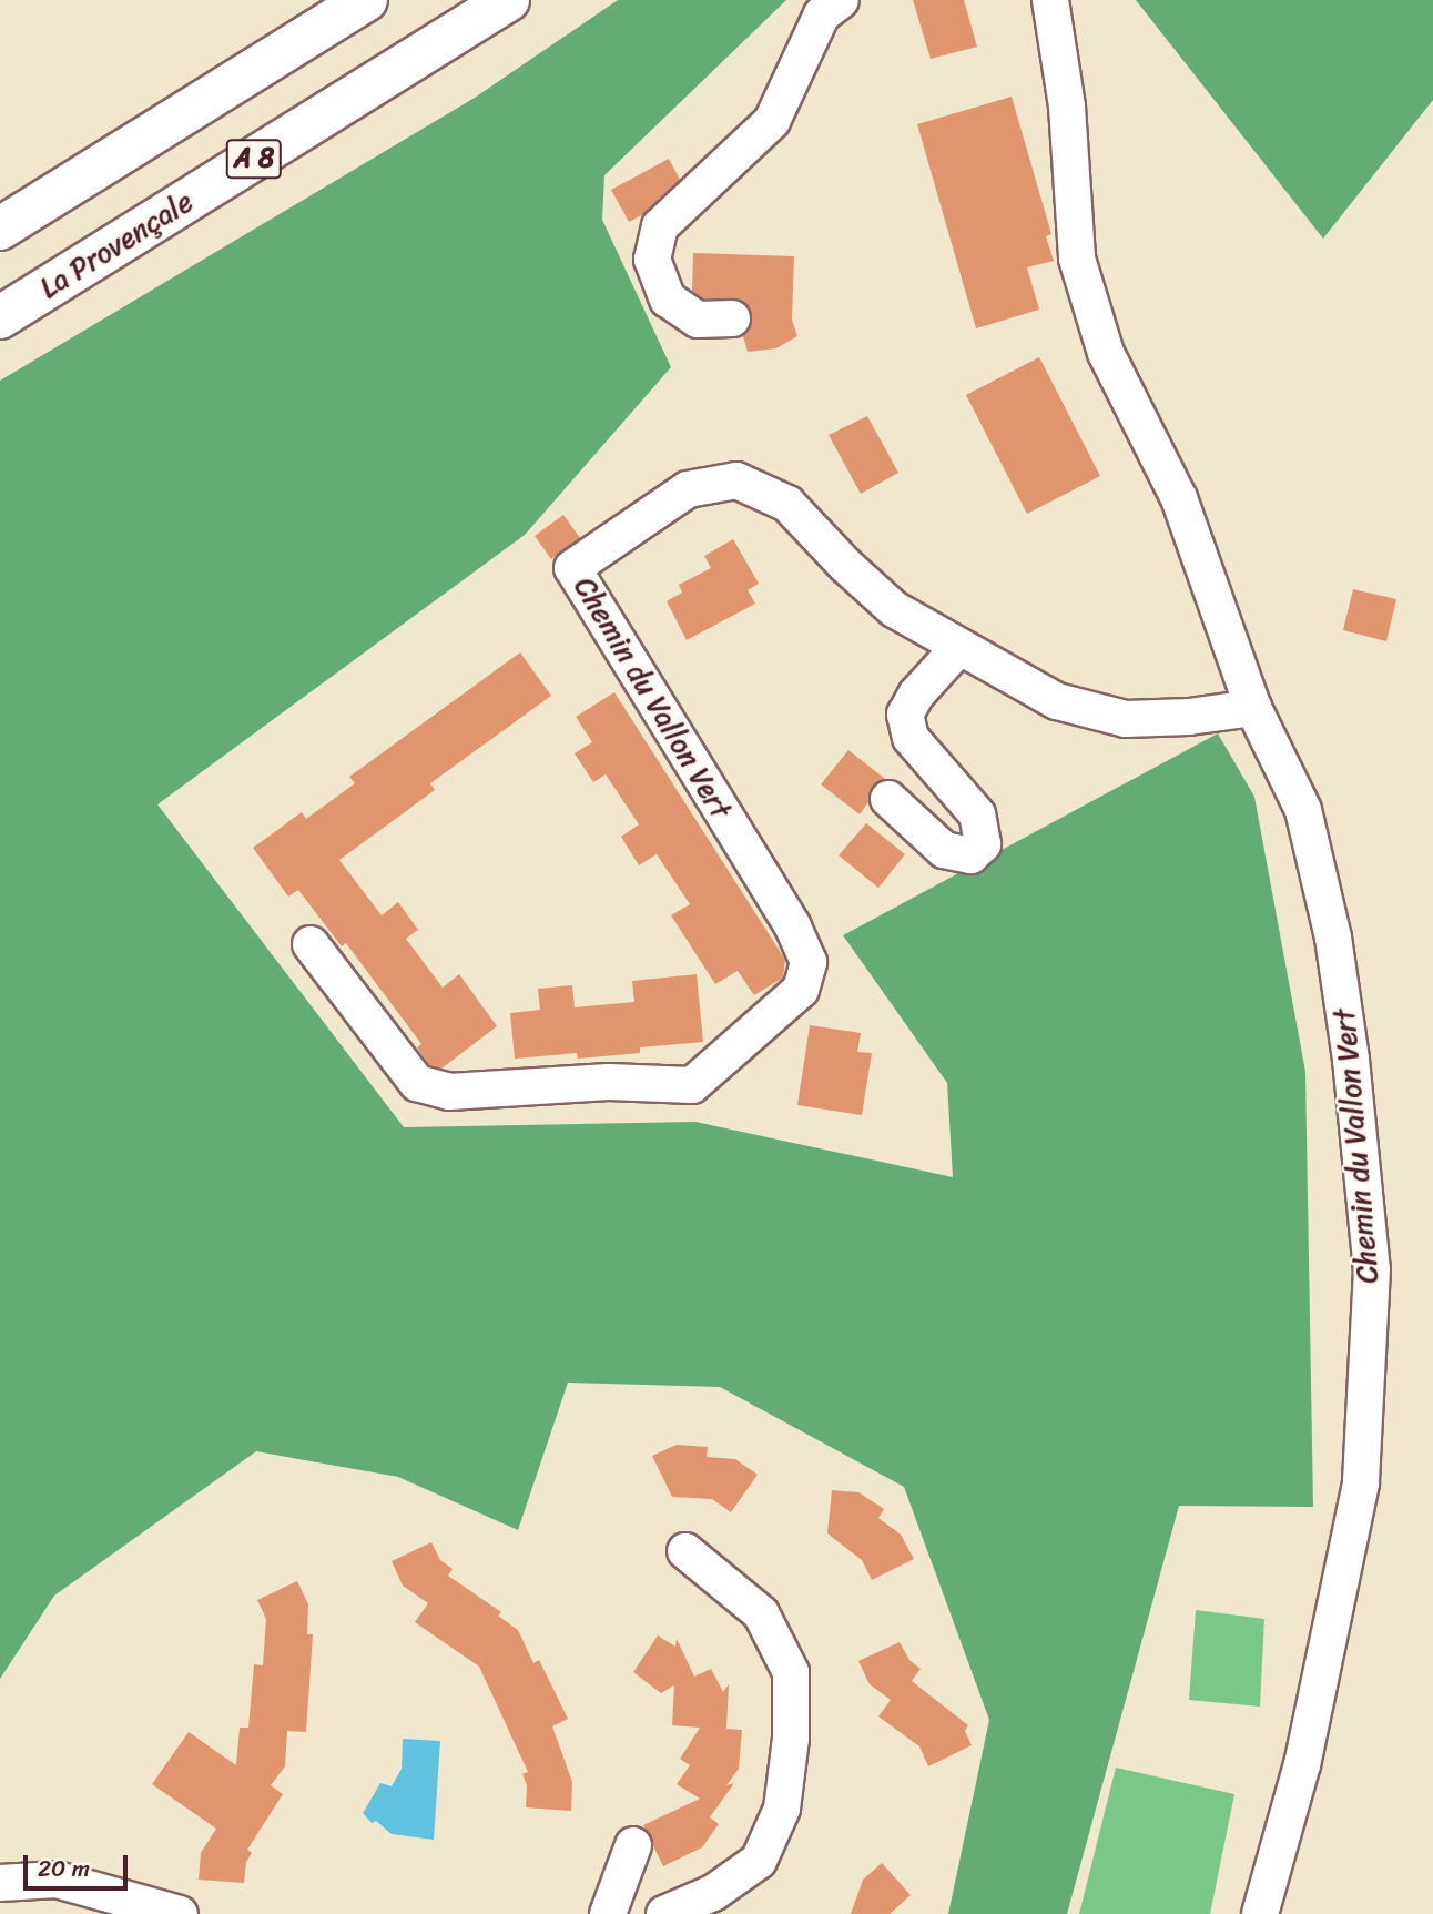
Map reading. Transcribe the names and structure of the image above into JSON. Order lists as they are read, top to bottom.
{
  "streets": {
    "highway": ["A 8", "La Provençale"],
    "street": ["Chemin du Vallon Vert"]
  },
  "scale_bar": "20 m"
}
